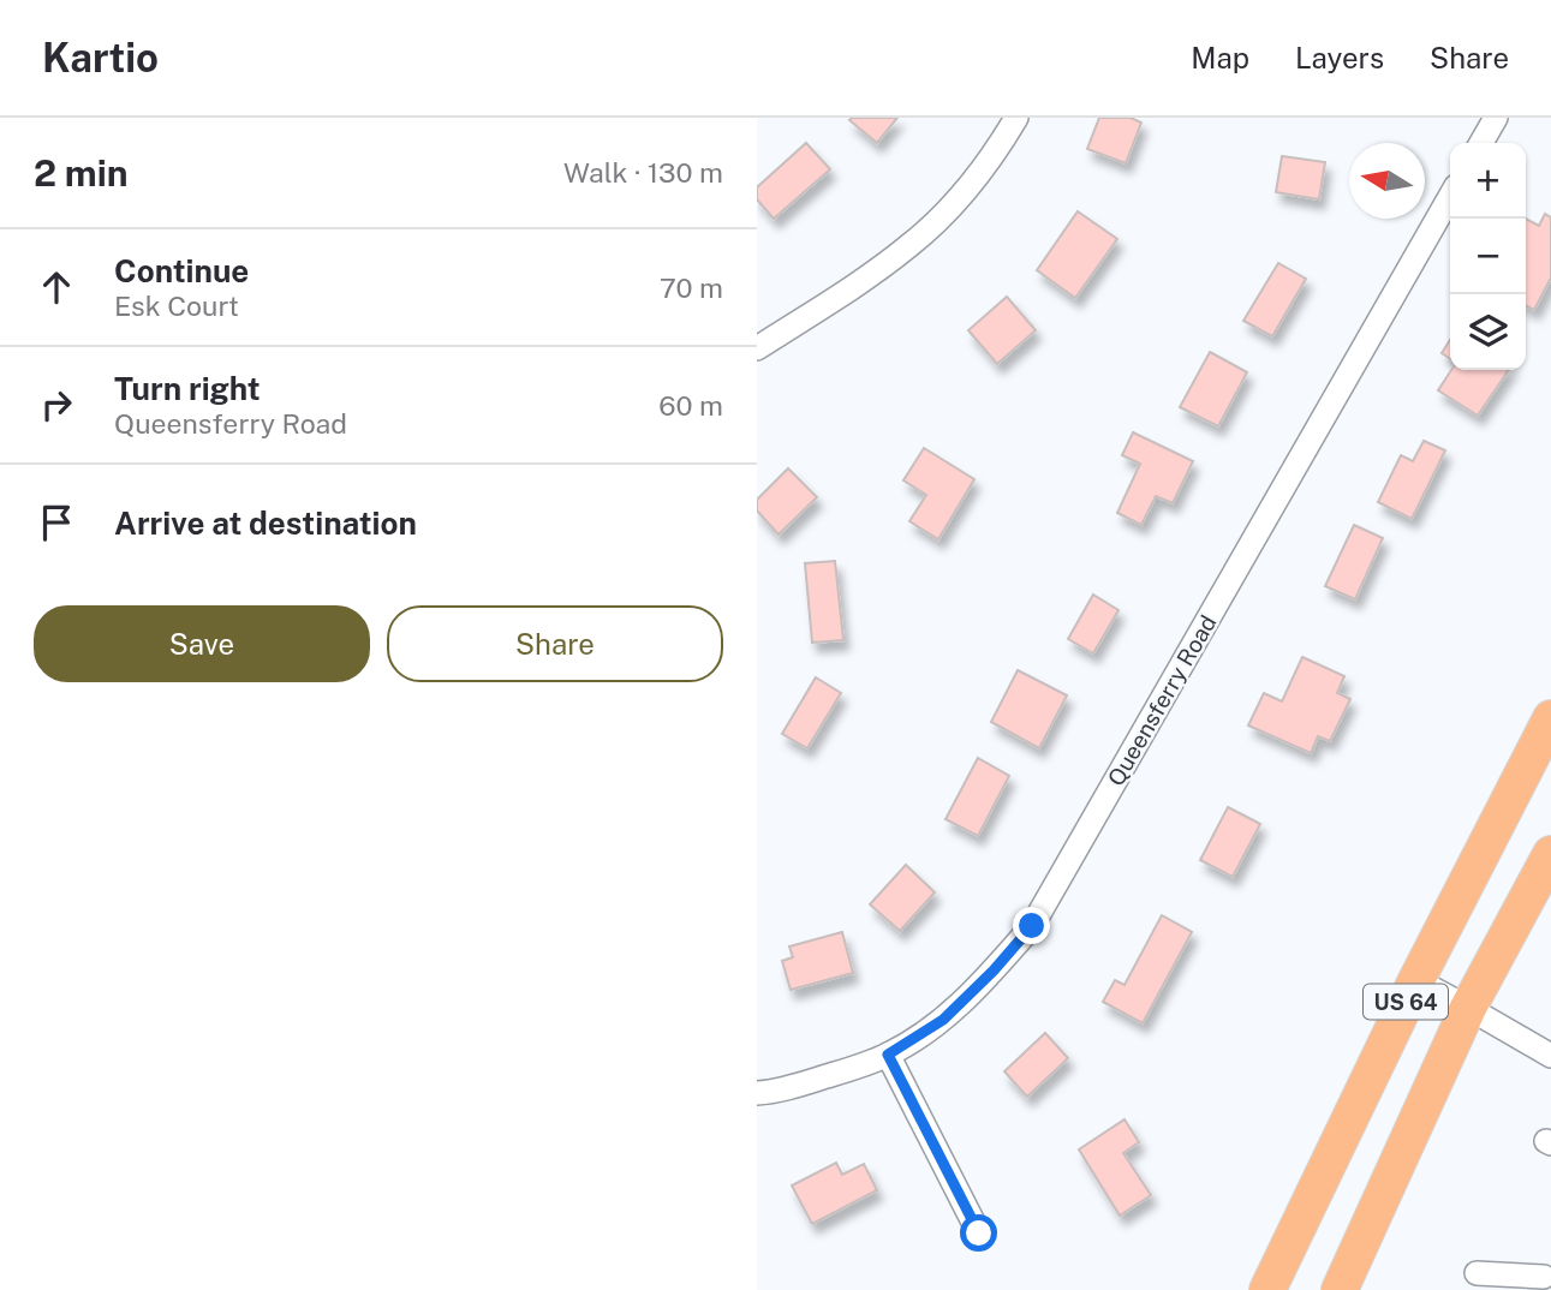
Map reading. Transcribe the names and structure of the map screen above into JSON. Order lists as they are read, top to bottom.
{
  "streets": {
    "highway": ["US 64"],
    "street": ["Queensferry Road"]
  },
  "north": "left",
  "page": {
    "header": "Kartio",
    "nav": ["Map", "Layers", "Share"],
    "heading": ["2 min", "Walk · 130 m"],
    "map_buttons": ["+", "−"],
    "list": [
      ["Continue", "Esk Court", "70 m"],
      ["Turn right", "Queensferry Road", "60 m"],
      "Arrive at destination"
    ],
    "buttons": ["Save", "Share"]
  }
}
